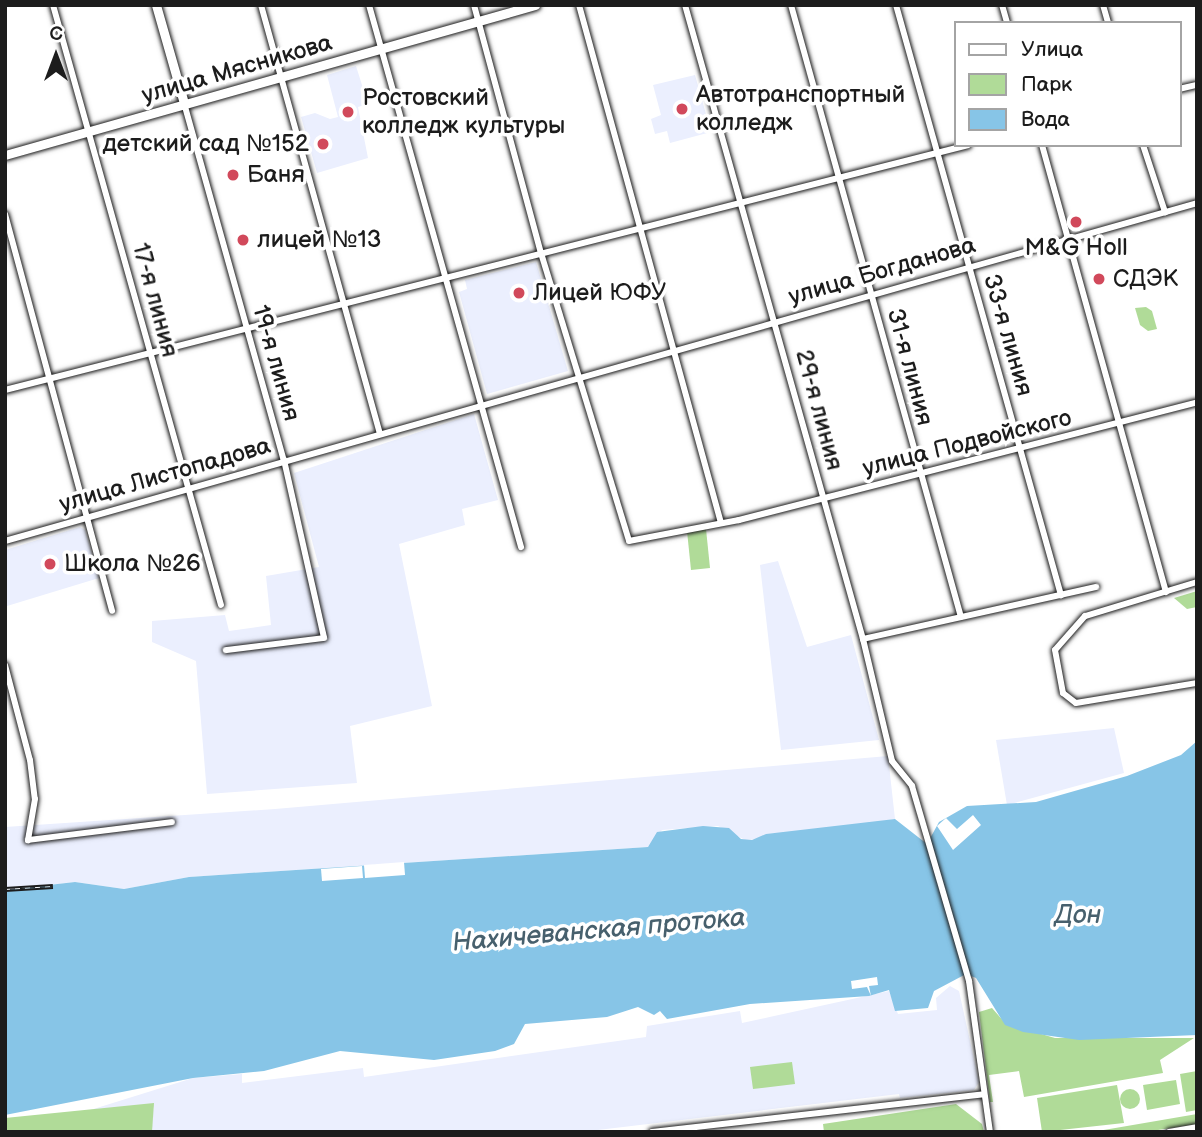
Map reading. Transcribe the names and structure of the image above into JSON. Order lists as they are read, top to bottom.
{
  "streets": {
    "main road": ["улица Мясникова", "19-я линия"],
    "street": [
      "улица Богданова",
      "17-я линия",
      "33-я линия",
      "31-я линия",
      "29-я линия",
      "улица Подвойского",
      "улица Листопадова"
    ]
  },
  "crossings": [
    ["улица Мясникова", "17-я линия"],
    ["улица Мясникова", "19-я линия"],
    ["улица Богданова", "33-я линия"],
    ["улица Богданова", "31-я линия"],
    ["улица Богданова", "29-я линия"],
    ["улица Богданова", "улица Подвойского"],
    ["улица Богданова", "улица Листопадова"],
    ["17-я линия", "улица Листопадова"],
    ["33-я линия", "улица Подвойского"],
    ["19-я линия", "улица Листопадова"],
    ["31-я линия", "улица Подвойского"],
    ["29-я линия", "улица Подвойского"],
    ["улица Подвойского", "улица Листопадова"]
  ],
  "water": ["Дон", "Нахичеванская протока"],
  "places": [
    "Автотранспортный колледж",
    "Ростовский колледж культуры",
    "детский сад №152",
    "Баня",
    "M&G Holl",
    "лицей №13",
    "СДЭК",
    "Лицей ЮФУ",
    "Школа №26"
  ],
  "legend": ["Улица", "Парк", "Вода"],
  "north": "top"
}
